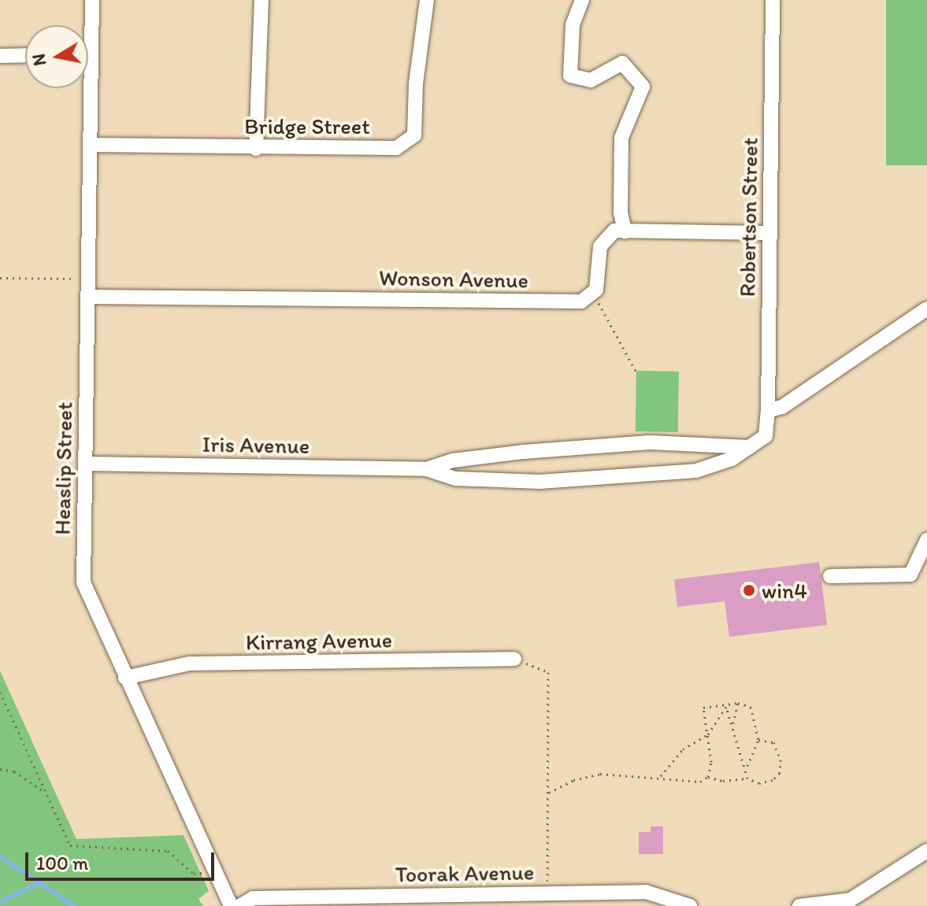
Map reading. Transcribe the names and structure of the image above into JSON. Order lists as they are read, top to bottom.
{
  "streets": {
    "street": [
      "Bridge Street",
      "Robertson Street",
      "Wonson Avenue",
      "Iris Avenue",
      "Heaslip Street",
      "Kirrang Avenue",
      "Toorak Avenue"
    ]
  },
  "crossings": [
    ["Bridge Street", "Heaslip Street"],
    ["Robertson Street", "Iris Avenue"],
    ["Wonson Avenue", "Heaslip Street"],
    ["Iris Avenue", "Heaslip Street"],
    ["Heaslip Street", "Kirrang Avenue"]
  ],
  "places": ["win4"],
  "scale_bar": "100 m",
  "north": "left"
}
